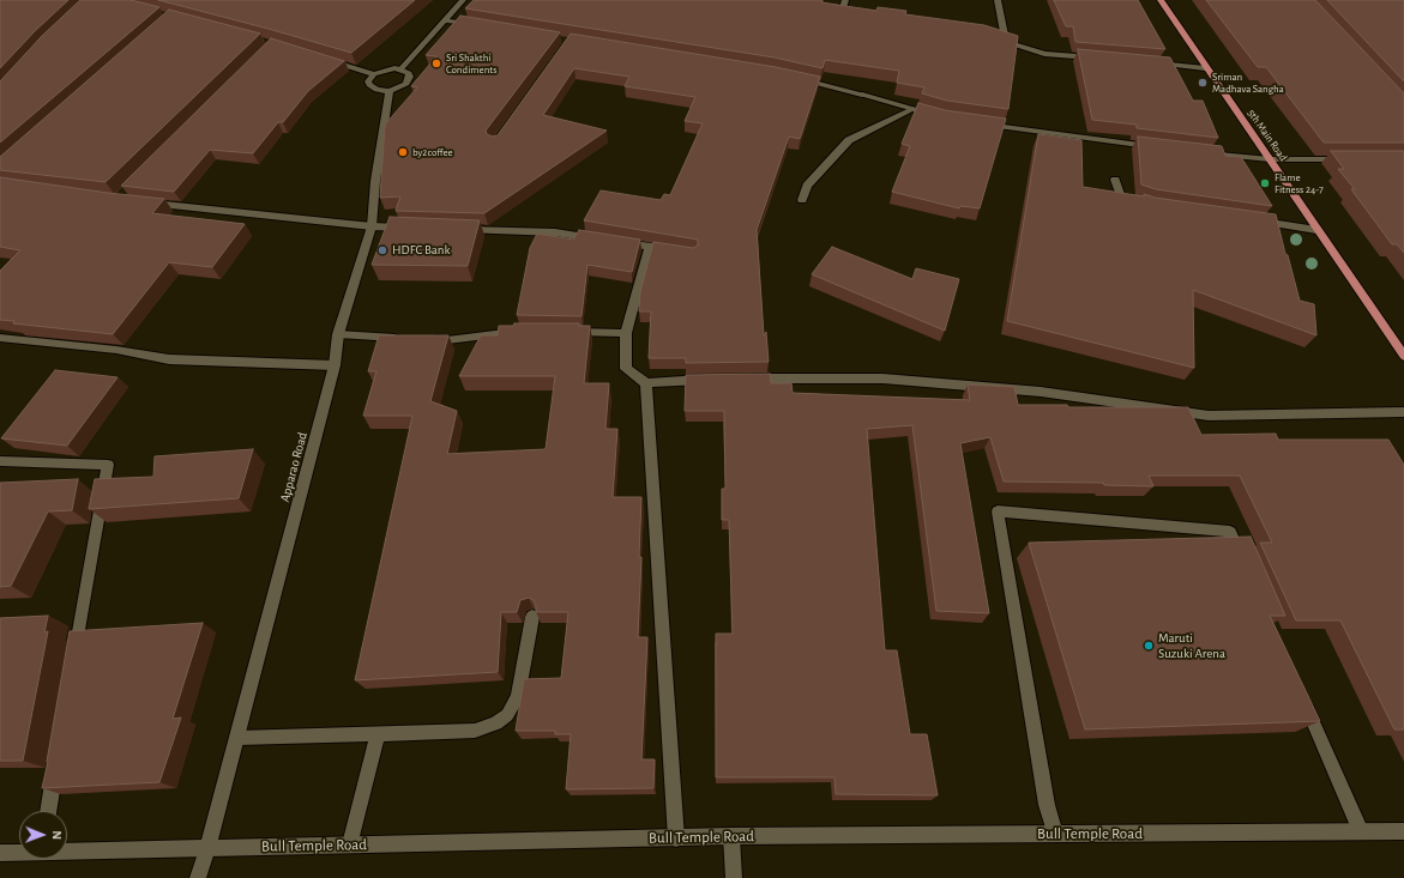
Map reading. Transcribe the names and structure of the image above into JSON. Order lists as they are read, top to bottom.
{
  "streets": {
    "main road": ["5th Main Road"],
    "street": ["Apparao Road", "Bull Temple Road"]
  },
  "crossings": [
    ["Apparao Road", "Bull Temple Road"]
  ],
  "places": [
    "Sri Shakthi Condiments",
    "Sriman Madhava Sangha",
    "by2coffee",
    "Flame Fitness 24-7",
    "HDFC Bank",
    "Maruti Suzuki Arena"
  ],
  "north": "right"
}
